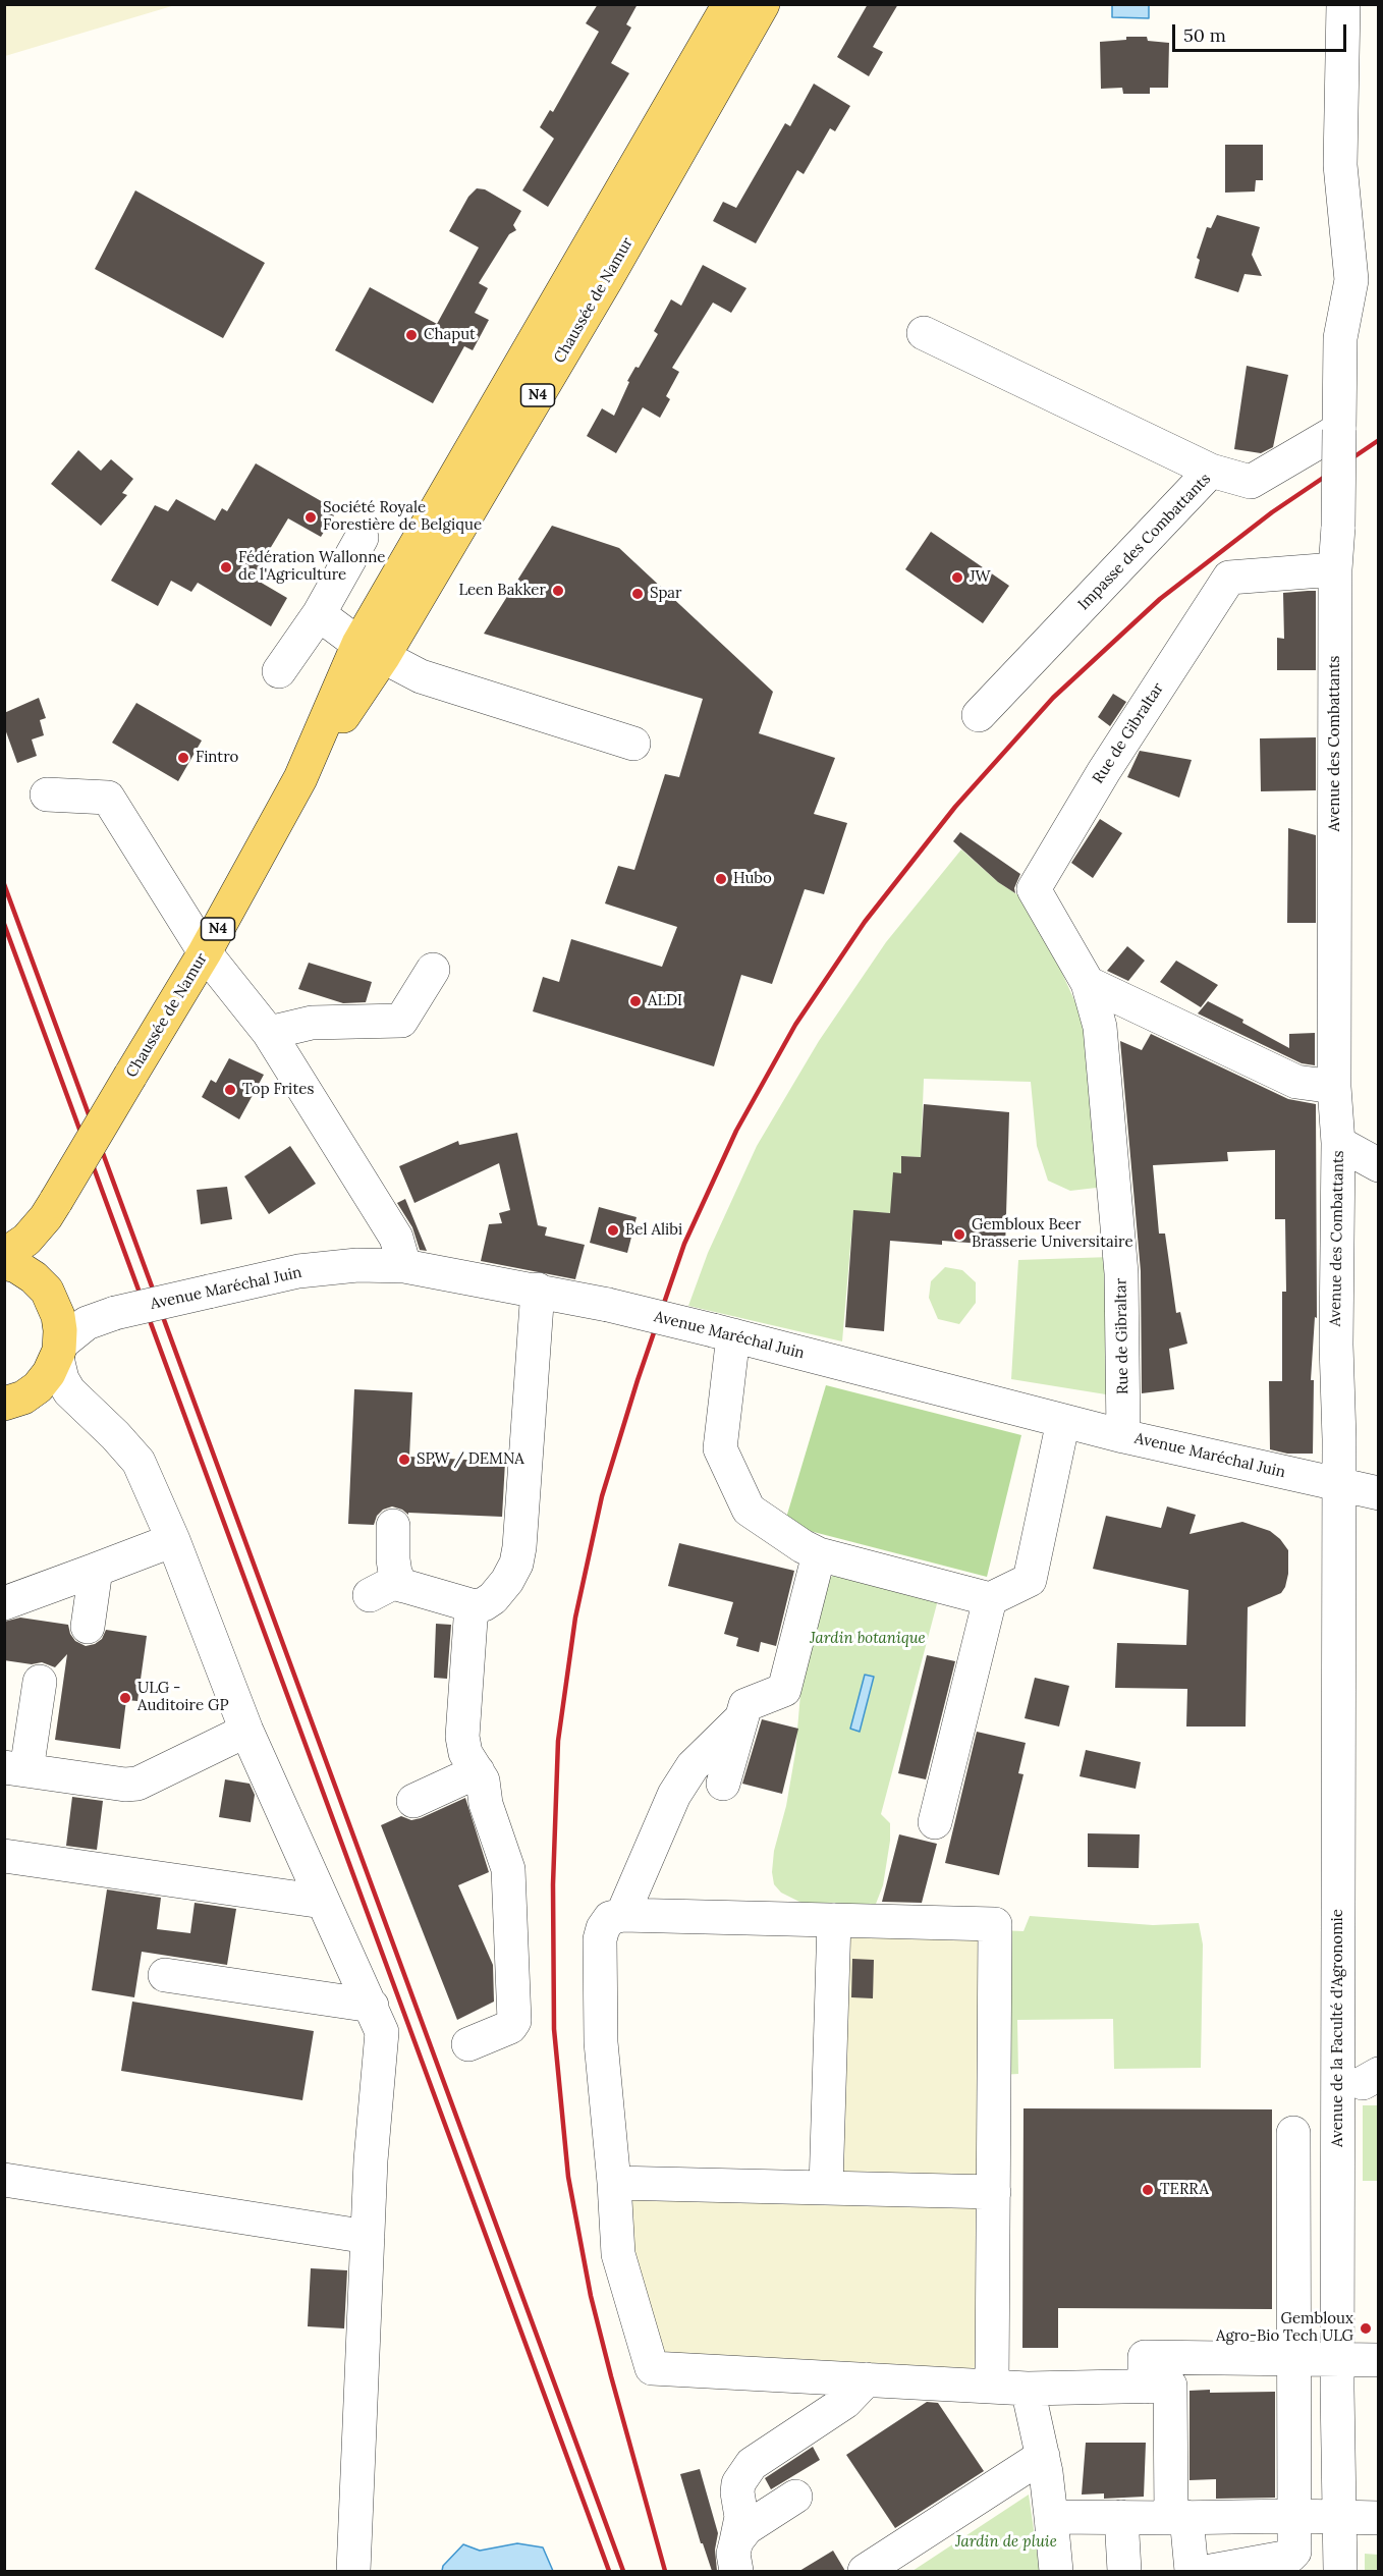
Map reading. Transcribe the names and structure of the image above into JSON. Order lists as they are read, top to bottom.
{
  "streets": {
    "main road": ["Chaussée de Namur", "N4"],
    "street": [
      "Impasse des Combattants",
      "Rue de Gibraltar",
      "Avenue des Combattants",
      "Avenue Maréchal Juin",
      "Avenue de la Faculté d'Agronomie"
    ]
  },
  "crossings": [
    ["Chaussée de Namur", "N4"],
    ["Chaussée de Namur", "Avenue Maréchal Juin"],
    ["N4", "Avenue Maréchal Juin"],
    ["Impasse des Combattants", "Avenue des Combattants"],
    ["Rue de Gibraltar", "Avenue des Combattants"],
    ["Rue de Gibraltar", "Avenue Maréchal Juin"],
    ["Avenue des Combattants", "Avenue Maréchal Juin"],
    ["Avenue des Combattants", "Avenue de la Faculté d'Agronomie"],
    ["Avenue Maréchal Juin", "Avenue de la Faculté d'Agronomie"]
  ],
  "parks": ["Jardin botanique", "Jardin de pluie"],
  "places": [
    "Chaput",
    "Société Royale Forestière de Belgique",
    "Fédération Wallonne de l'Agriculture",
    "JW",
    "Leen Bakker",
    "Spar",
    "Fintro",
    "Hubo",
    "ALDI",
    "Top Frites",
    "Bel Alibi",
    "Gembloux Beer Brasserie Universitaire",
    "SPW / DEMNA",
    "ULG - Auditoire GP",
    "TERRA",
    "Gembloux Agro-Bio Tech ULG"
  ],
  "scale_bar": "50 m"
}
